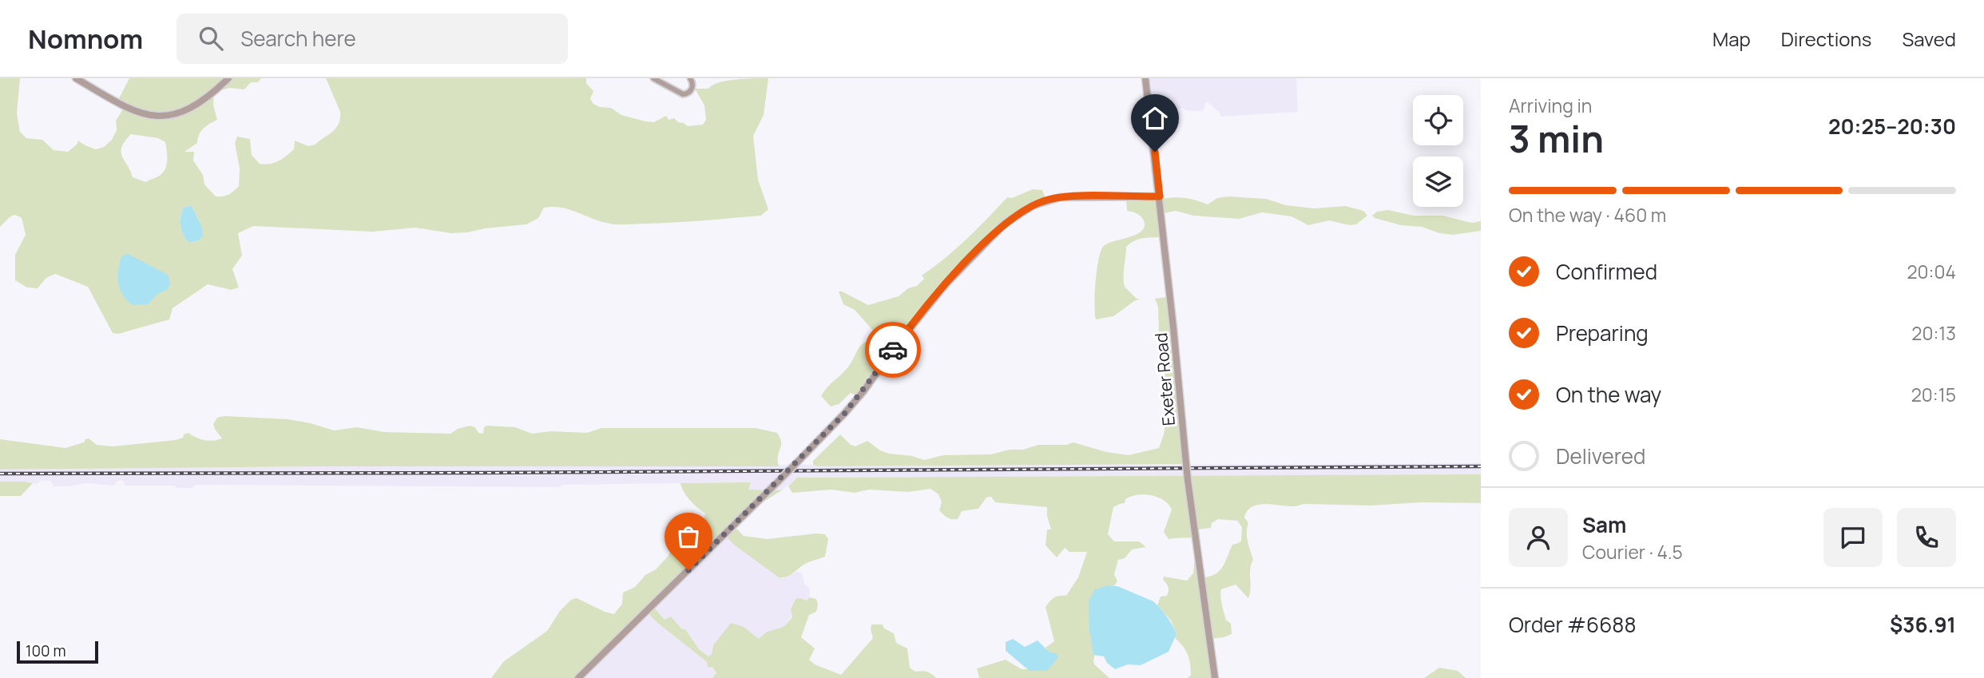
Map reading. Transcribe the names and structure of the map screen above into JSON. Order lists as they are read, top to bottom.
{
  "streets": {
    "street": ["Exeter Road"]
  },
  "scale_bar": "100 m",
  "page": {
    "header": "Nomnom",
    "search": "Search here",
    "nav": ["Map", "Directions", "Saved"],
    "heading": ["3 min", "Arriving in", "20:25–20:30"],
    "panel": [
      "Sam",
      "Courier · 4.5",
      "Order #6688",
      "$36.91"
    ],
    "bar": "On the way · 460 m",
    "list": [
      ["Confirmed", "20:04"],
      ["Preparing", "20:13"],
      ["On the way", "20:15"],
      "Delivered"
    ],
    "scale": "100 m"
  }
}
